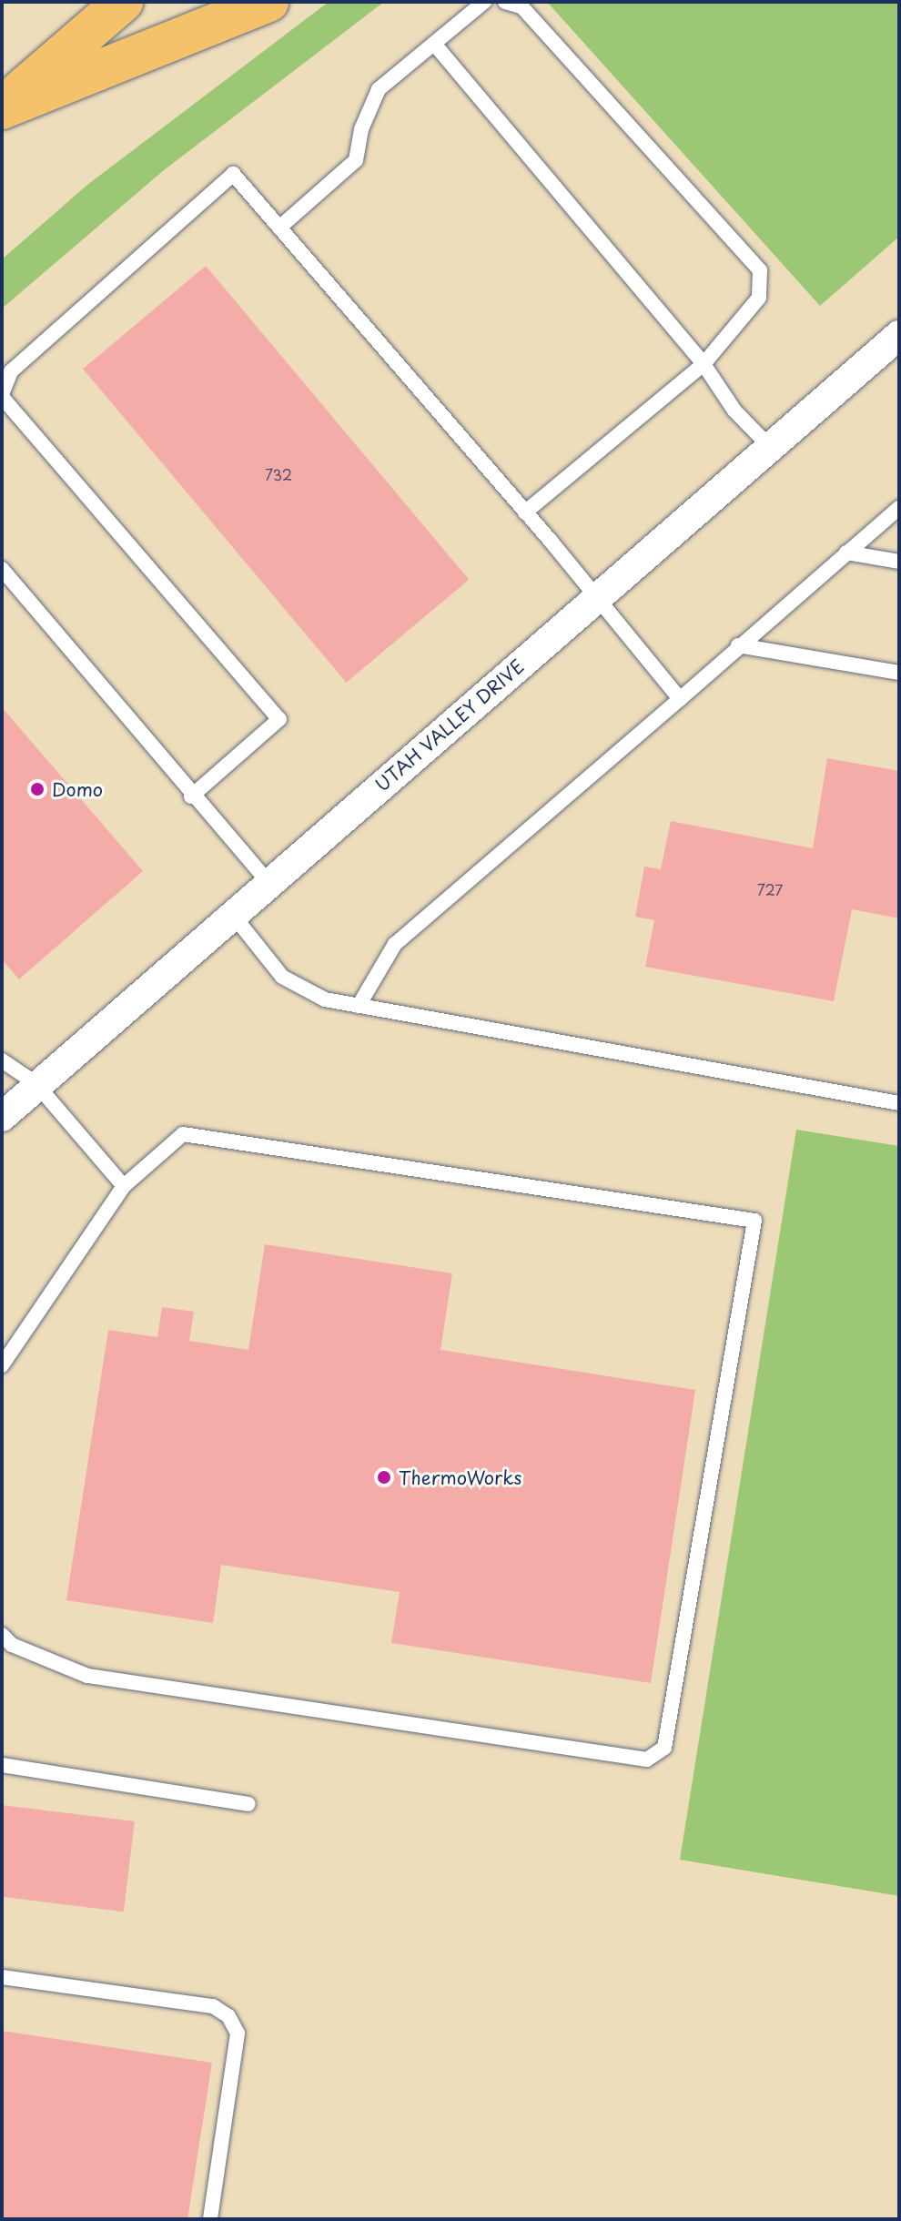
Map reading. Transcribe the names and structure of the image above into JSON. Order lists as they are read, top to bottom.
{
  "streets": {
    "street": ["UTAH VALLEY DRIVE"]
  },
  "places": ["Domo", "ThermoWorks"],
  "house_numbers": ["732", "727"]
}
